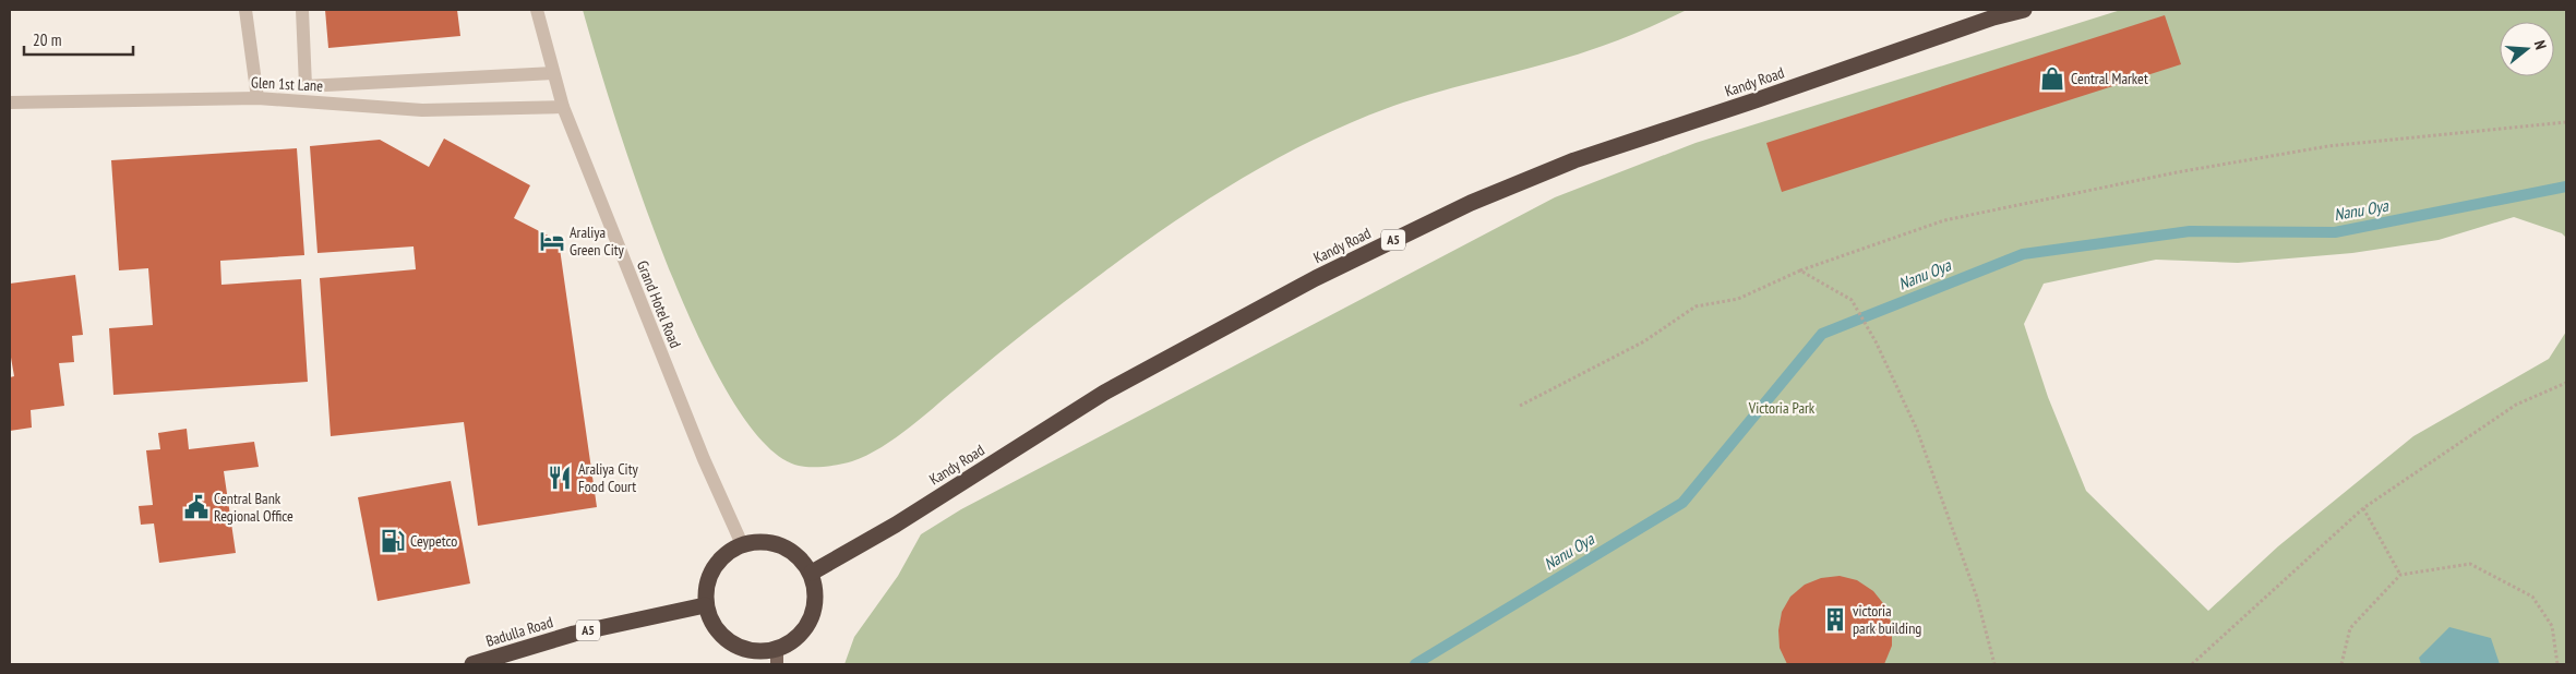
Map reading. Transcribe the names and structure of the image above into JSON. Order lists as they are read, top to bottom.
{
  "streets": {
    "highway": ["Kandy Road", "A5", "Badulla Road"],
    "street": ["Glen 1st Lane", "Grand Hotel Road"]
  },
  "crossings": [
    ["Kandy Road", "Grand Hotel Road"],
    ["Kandy Road", "Badulla Road"],
    ["Glen 1st Lane", "Grand Hotel Road"],
    ["Grand Hotel Road", "Badulla Road"]
  ],
  "water": ["Nanu Oya"],
  "parks": ["Victoria Park"],
  "places": {
    "shop": ["Central Market"],
    "hotel": ["Araliya Green City"],
    "restaurant": ["Araliya City Food Court"],
    "public building": ["Central Bank Regional Office"],
    "fuel station": ["Ceypetco"],
    "building": ["victoria park building"]
  },
  "scale_bar": "20 m",
  "north": "right"
}
